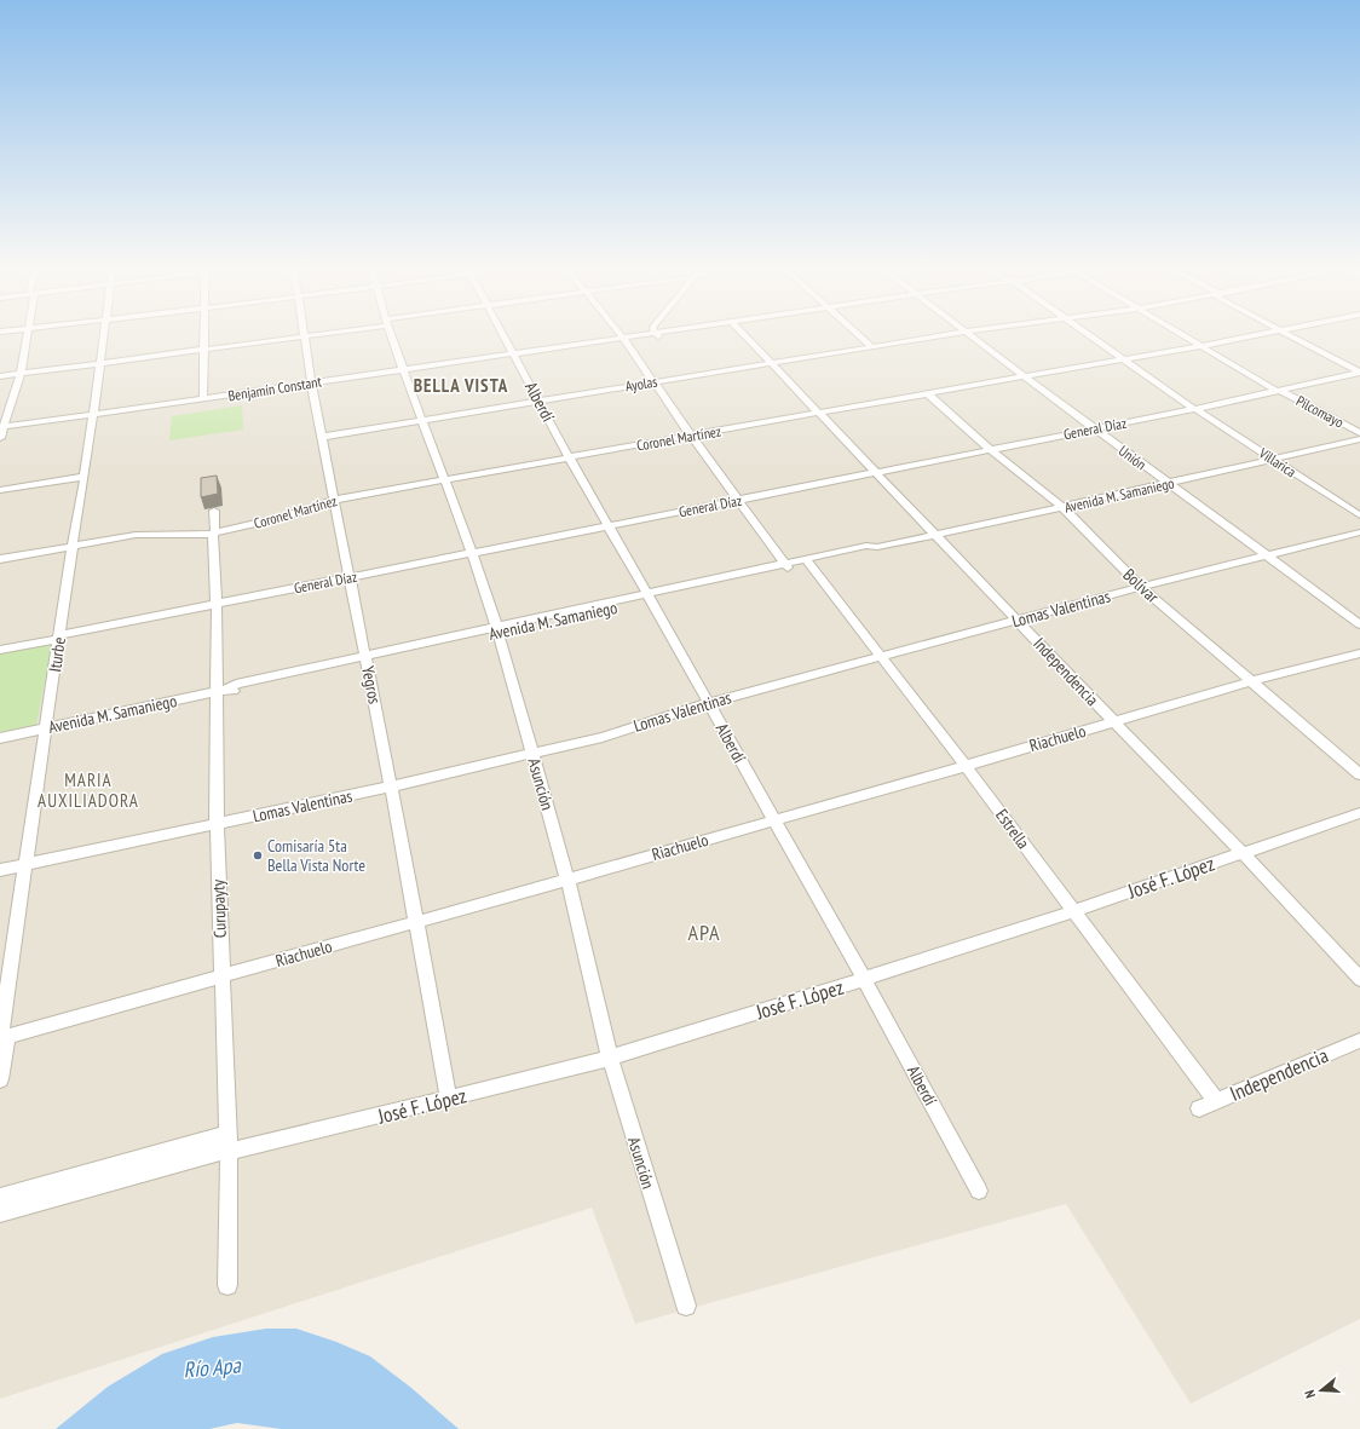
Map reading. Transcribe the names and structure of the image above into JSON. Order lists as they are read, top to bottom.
{
  "streets": {
    "street": [
      "Ayolas",
      "Benjamín Constant",
      "Alberdí",
      "Pilcomayo",
      "General Díaz",
      "Coronel Martínez",
      "Unión",
      "Villarica",
      "Avenida M. Samaniego",
      "Bolívar",
      "Lomas Valentinas",
      "Iturbe",
      "Independencia",
      "Yegros",
      "Riachuelo",
      "Asunción",
      "Estrella",
      "José F. López",
      "Curupayty"
    ]
  },
  "crossings": [
    ["Ayolas", "Alberdí"],
    ["Ayolas", "Independencia"],
    ["Ayolas", "Yegros"],
    ["Ayolas", "Asunción"],
    ["Benjamín Constant", "Alberdí"],
    ["Benjamín Constant", "Iturbe"],
    ["Benjamín Constant", "Yegros"],
    ["Benjamín Constant", "Asunción"],
    ["Alberdí", "General Díaz"],
    ["Alberdí", "Coronel Martínez"],
    ["Alberdí", "Avenida M. Samaniego"],
    ["Alberdí", "Lomas Valentinas"],
    ["Alberdí", "Riachuelo"],
    ["Alberdí", "José F. López"],
    ["Pilcomayo", "General Díaz"],
    ["Pilcomayo", "Coronel Martínez"],
    ["General Díaz", "Unión"],
    ["General Díaz", "Villarica"],
    ["General Díaz", "Bolívar"],
    ["General Díaz", "Iturbe"],
    ["General Díaz", "Independencia"],
    ["General Díaz", "Yegros"],
    ["General Díaz", "Asunción"],
    ["General Díaz", "Curupayty"],
    ["Coronel Martínez", "Unión"],
    ["Coronel Martínez", "Villarica"],
    ["Coronel Martínez", "Bolívar"],
    ["Coronel Martínez", "Iturbe"],
    ["Coronel Martínez", "Independencia"],
    ["Coronel Martínez", "Yegros"],
    ["Coronel Martínez", "Asunción"],
    ["Coronel Martínez", "Curupayty"],
    ["Unión", "Avenida M. Samaniego"],
    ["Unión", "Lomas Valentinas"],
    ["Villarica", "Avenida M. Samaniego"],
    ["Avenida M. Samaniego", "Bolívar"],
    ["Avenida M. Samaniego", "Iturbe"],
    ["Avenida M. Samaniego", "Independencia"],
    ["Avenida M. Samaniego", "Yegros"],
    ["Avenida M. Samaniego", "Asunción"],
    ["Avenida M. Samaniego", "Estrella"],
    ["Avenida M. Samaniego", "Curupayty"],
    ["Bolívar", "Lomas Valentinas"],
    ["Bolívar", "Riachuelo"],
    ["Lomas Valentinas", "Iturbe"],
    ["Lomas Valentinas", "Independencia"],
    ["Lomas Valentinas", "Yegros"],
    ["Lomas Valentinas", "Asunción"],
    ["Lomas Valentinas", "Estrella"],
    ["Lomas Valentinas", "Curupayty"],
    ["Iturbe", "Riachuelo"],
    ["Independencia", "Riachuelo"],
    ["Independencia", "Estrella"],
    ["Independencia", "José F. López"],
    ["Yegros", "Riachuelo"],
    ["Yegros", "José F. López"],
    ["Riachuelo", "Asunción"],
    ["Riachuelo", "Estrella"],
    ["Riachuelo", "Curupayty"],
    ["Asunción", "José F. López"],
    ["Estrella", "José F. López"],
    ["José F. López", "Curupayty"]
  ],
  "districts": ["BELLA VISTA", "MARIA AUXILIADORA", "APA"],
  "water": ["Río Apa"],
  "places": ["Comisaría 5ta Bella Vista Norte"],
  "north": "left"
}
